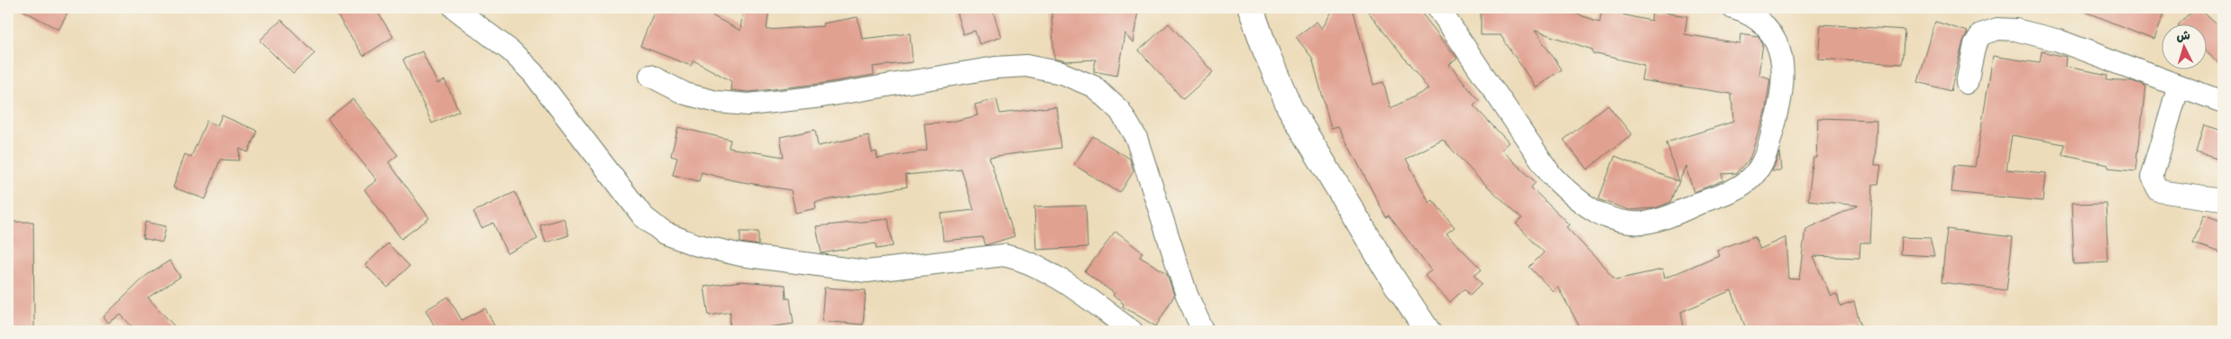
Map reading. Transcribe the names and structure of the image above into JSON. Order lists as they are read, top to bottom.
{
  "north": "top"
}
